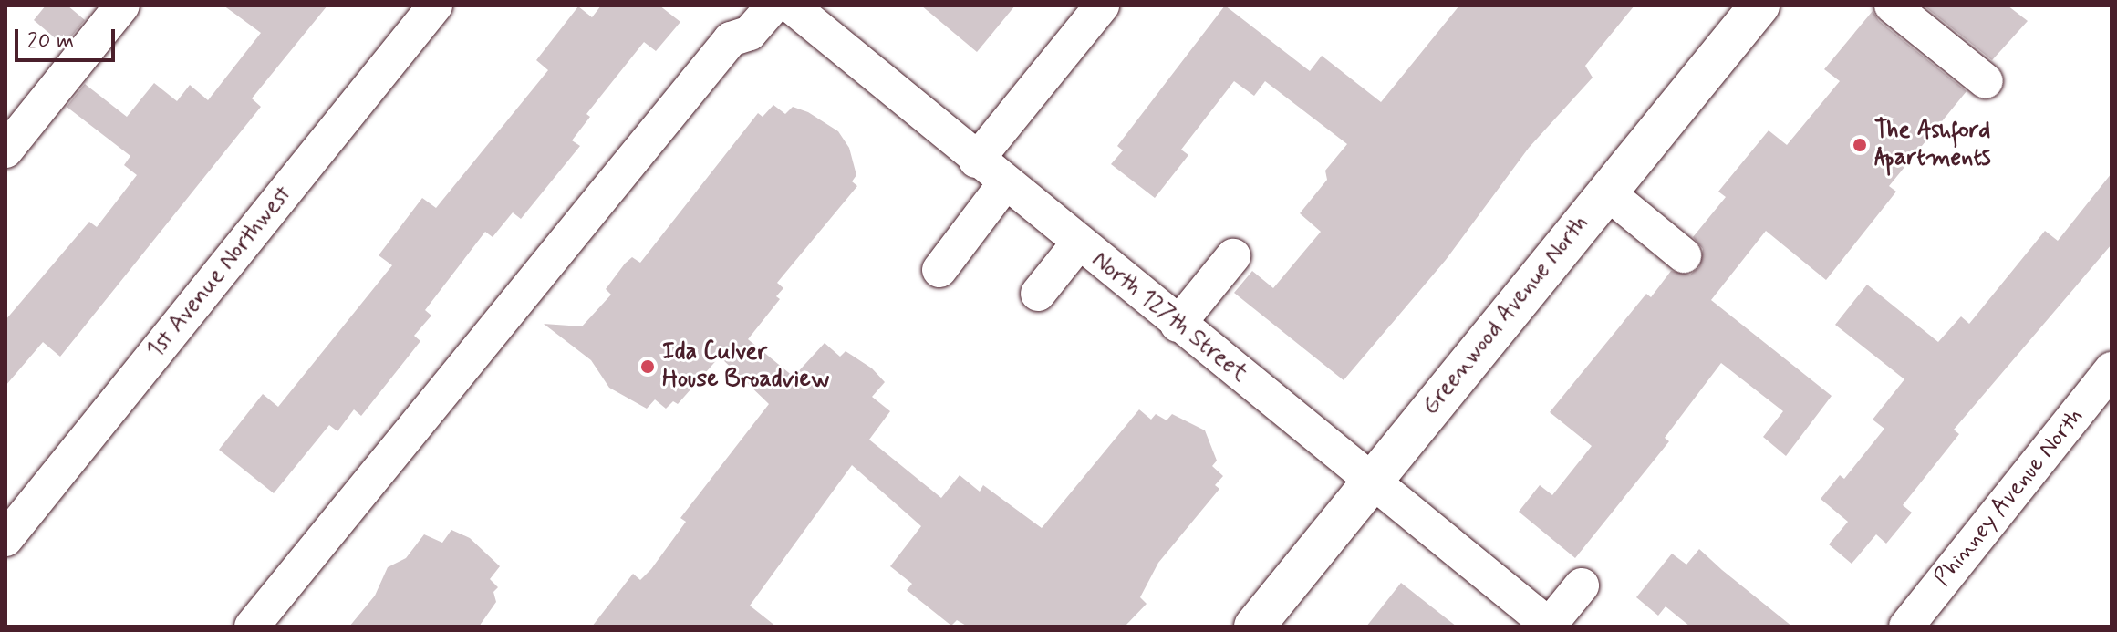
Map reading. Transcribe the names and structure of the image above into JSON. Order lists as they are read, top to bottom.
{
  "streets": {
    "main road": ["Greenwood Avenue North"],
    "street": ["1st Avenue Northwest", "North 127th Street", "Phinney Avenue North"]
  },
  "crossings": [
    ["Greenwood Avenue North", "North 127th Street"]
  ],
  "places": ["The Ashford Apartments", "Ida Culver House Broadview"],
  "scale_bar": "20 m"
}
